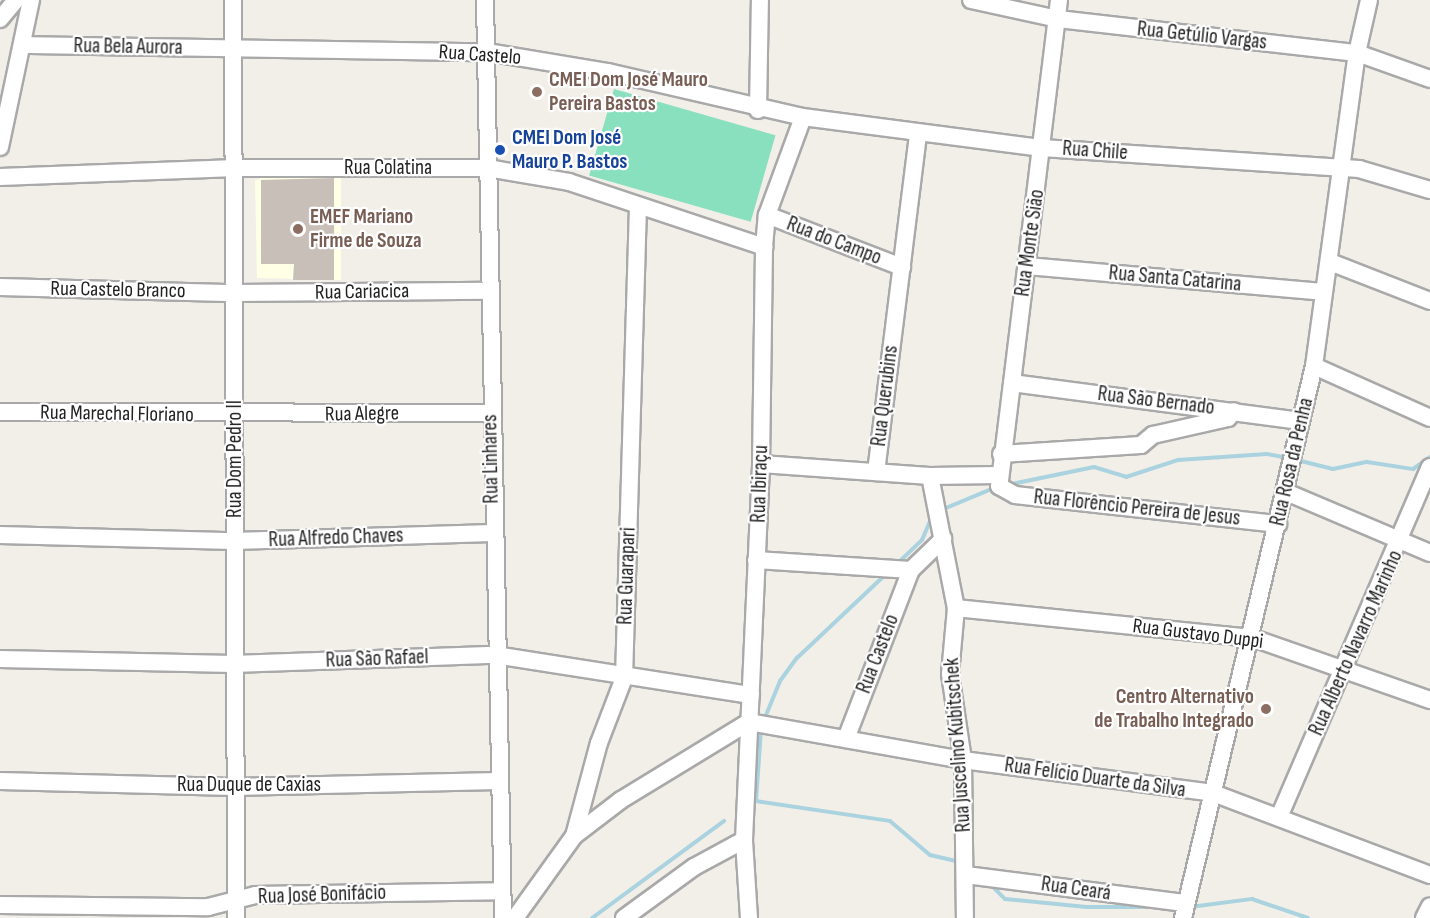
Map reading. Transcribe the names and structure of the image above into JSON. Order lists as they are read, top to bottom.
{
  "streets": {
    "street": [
      "Rua Getúlio Vargas",
      "Rua Bela Aurora",
      "Rua Castelo",
      "Rua Chile",
      "Rua Colatina",
      "Rua do Campo",
      "Rua Monte Sião",
      "Rua Santa Catarina",
      "Rua Castelo Branco",
      "Rua Cariacica",
      "Rua Querubins",
      "Rua São Bernado",
      "Rua Marechal Floriano",
      "Rua Alegre",
      "Rua Dom Pedro II",
      "Rua Linhares",
      "Rua Rosa da Penha",
      "Rua Ibiraçu",
      "Rua Florêncio Pereira de Jesus",
      "Rua Alfredo Chaves",
      "Rua Guarapari",
      "Rua Gustavo Duppi",
      "Rua Alberto Navarro Marinho",
      "Rua São Rafael",
      "Rua Juscelino Kubitschek",
      "Rua Felício Duarte da Silva",
      "Rua Duque de Caxias",
      "Rua Ceará",
      "Rua José Bonifácio"
    ]
  },
  "crossings": [
    ["Rua Getúlio Vargas", "Rua Monte Sião"],
    ["Rua Getúlio Vargas", "Rua Rosa da Penha"],
    ["Rua Bela Aurora", "Rua Castelo"],
    ["Rua Bela Aurora", "Rua Dom Pedro II"],
    ["Rua Castelo", "Rua Chile"],
    ["Rua Castelo", "Rua Dom Pedro II"],
    ["Rua Castelo", "Rua Linhares"],
    ["Rua Castelo", "Rua Felício Duarte da Silva"],
    ["Rua Chile", "Rua Monte Sião"],
    ["Rua Chile", "Rua Querubins"],
    ["Rua Chile", "Rua Rosa da Penha"],
    ["Rua Chile", "Rua Ibiraçu"],
    ["Rua Colatina", "Rua Dom Pedro II"],
    ["Rua Colatina", "Rua Linhares"],
    ["Rua Colatina", "Rua Ibiraçu"],
    ["Rua Colatina", "Rua Guarapari"],
    ["Rua do Campo", "Rua Querubins"],
    ["Rua do Campo", "Rua Ibiraçu"],
    ["Rua Monte Sião", "Rua Santa Catarina"],
    ["Rua Monte Sião", "Rua Querubins"],
    ["Rua Monte Sião", "Rua São Bernado"],
    ["Rua Monte Sião", "Rua Florêncio Pereira de Jesus"],
    ["Rua Santa Catarina", "Rua Rosa da Penha"],
    ["Rua Castelo Branco", "Rua Cariacica"],
    ["Rua Castelo Branco", "Rua Dom Pedro II"],
    ["Rua Cariacica", "Rua Dom Pedro II"],
    ["Rua Cariacica", "Rua Linhares"],
    ["Rua Querubins", "Rua Florêncio Pereira de Jesus"],
    ["Rua São Bernado", "Rua Rosa da Penha"],
    ["Rua Marechal Floriano", "Rua Alegre"],
    ["Rua Marechal Floriano", "Rua Dom Pedro II"],
    ["Rua Alegre", "Rua Dom Pedro II"],
    ["Rua Alegre", "Rua Linhares"],
    ["Rua Dom Pedro II", "Rua Alfredo Chaves"],
    ["Rua Dom Pedro II", "Rua São Rafael"],
    ["Rua Dom Pedro II", "Rua Duque de Caxias"],
    ["Rua Dom Pedro II", "Rua José Bonifácio"],
    ["Rua Linhares", "Rua Alfredo Chaves"],
    ["Rua Linhares", "Rua São Rafael"],
    ["Rua Linhares", "Rua Duque de Caxias"],
    ["Rua Linhares", "Rua José Bonifácio"],
    ["Rua Rosa da Penha", "Rua Florêncio Pereira de Jesus"],
    ["Rua Rosa da Penha", "Rua Gustavo Duppi"],
    ["Rua Rosa da Penha", "Rua Felício Duarte da Silva"],
    ["Rua Rosa da Penha", "Rua Ceará"],
    ["Rua Ibiraçu", "Rua São Rafael"],
    ["Rua Ibiraçu", "Rua Felício Duarte da Silva"],
    ["Rua Guarapari", "Rua São Rafael"],
    ["Rua Gustavo Duppi", "Rua Alberto Navarro Marinho"],
    ["Rua Gustavo Duppi", "Rua Juscelino Kubitschek"],
    ["Rua Alberto Navarro Marinho", "Rua Felício Duarte da Silva"],
    ["Rua Juscelino Kubitschek", "Rua Felício Duarte da Silva"],
    ["Rua Juscelino Kubitschek", "Rua Ceará"]
  ],
  "places": [
    "CMEI Dom José Mauro Pereira Bastos",
    "CMEI Dom José Mauro P. Bastos",
    "EMEF Mariano Firme de Souza",
    "Centro Alternativo de Trabalho Integrado"
  ]
}
